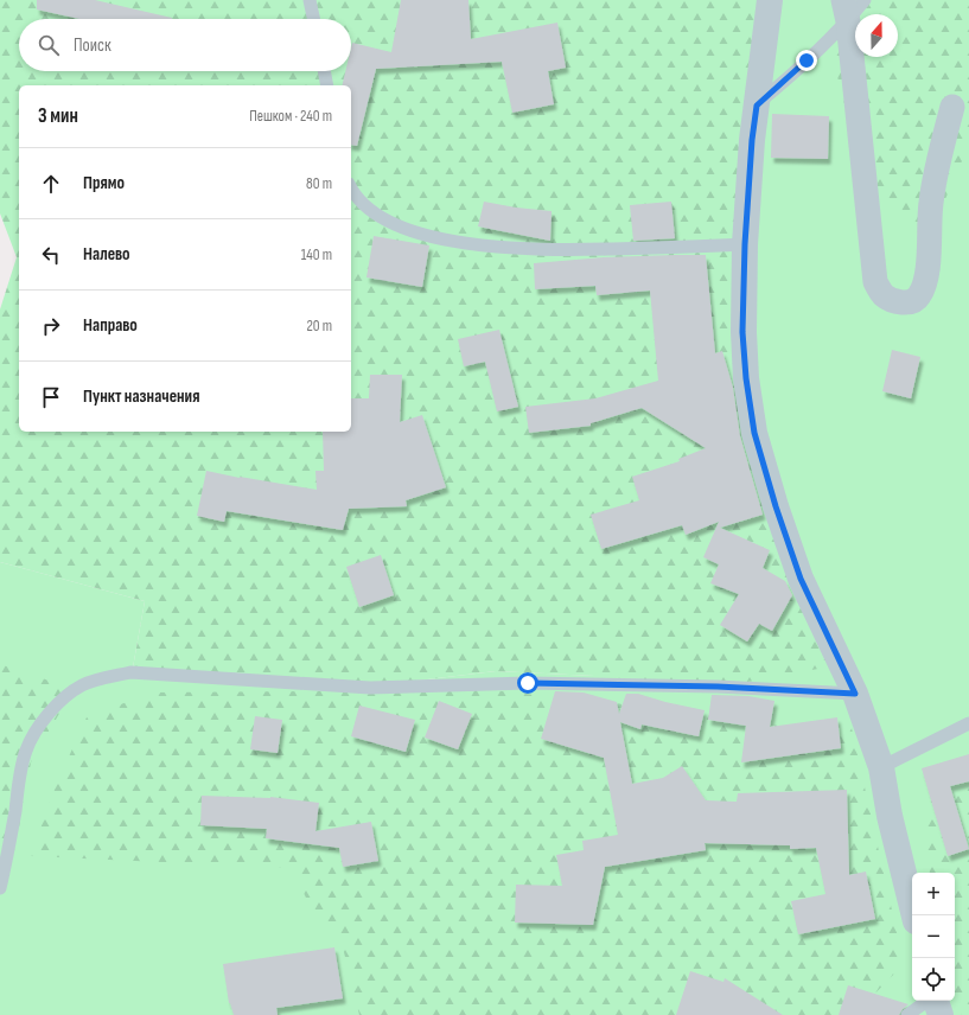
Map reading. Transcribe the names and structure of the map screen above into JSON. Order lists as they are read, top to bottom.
{
  "north": "top",
  "page": {
    "search": "Поиск",
    "heading": ["3 мин", "Пешком · 240 m"],
    "list": [
      ["Прямо", "80 m"],
      ["Налево", "140 m"],
      ["Направо", "20 m"],
      "Пункт назначения"
    ],
    "map_buttons": ["+", "−"]
  }
}
